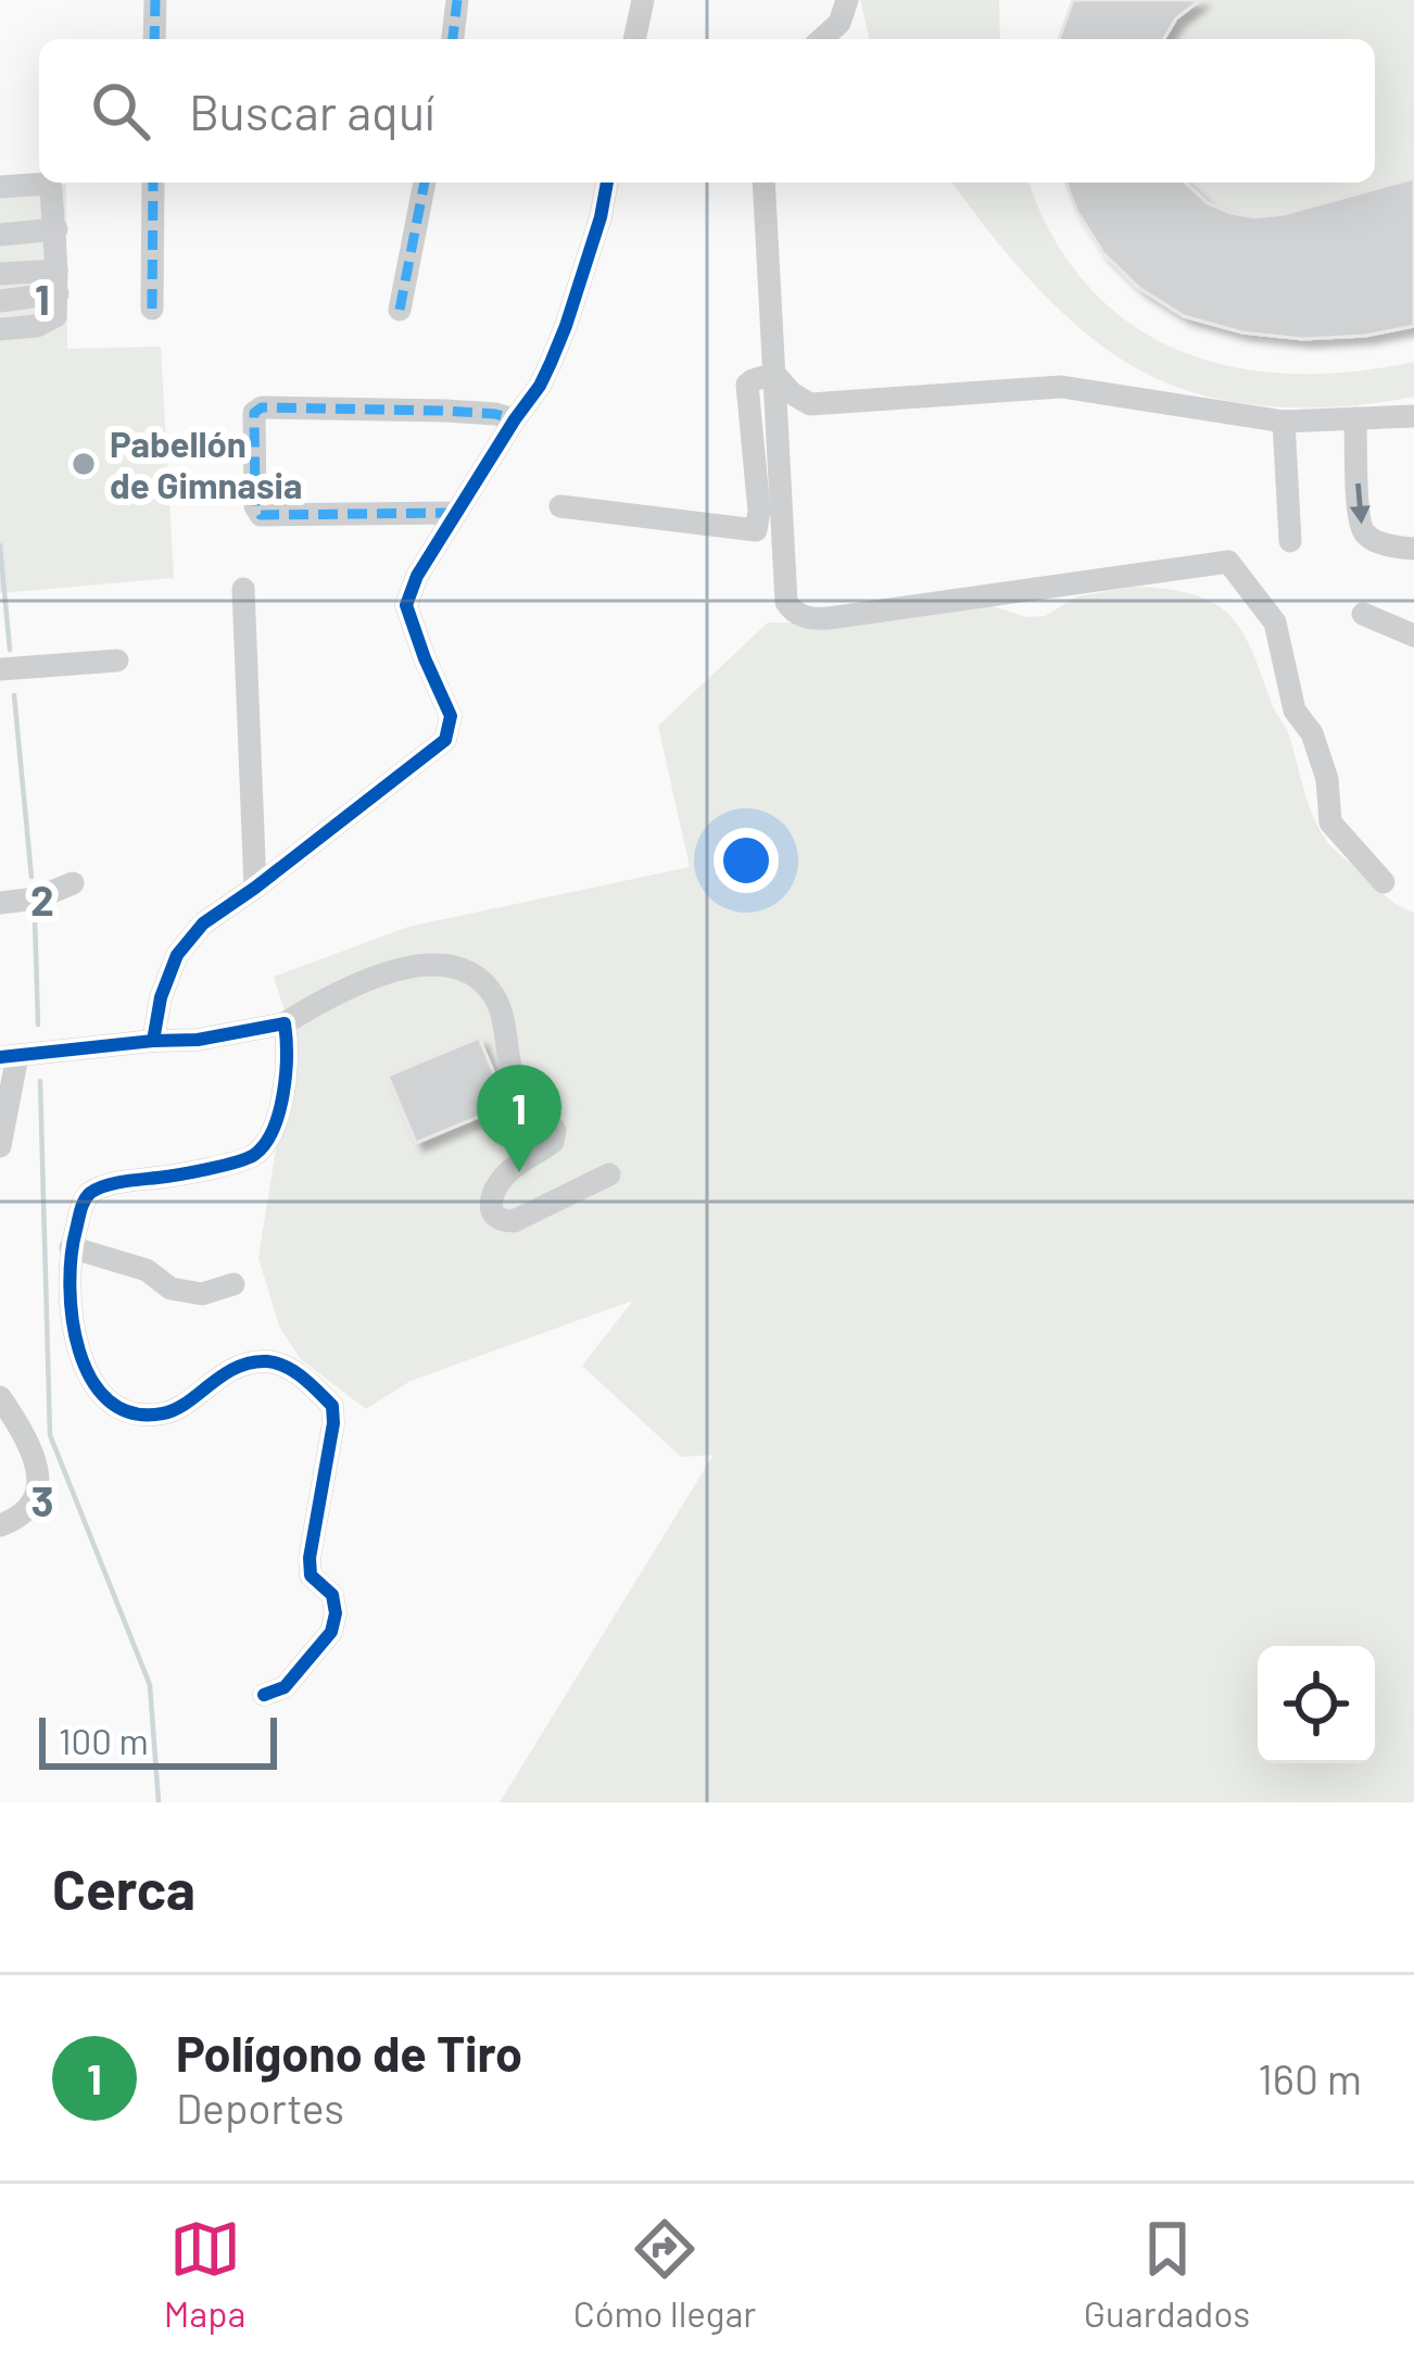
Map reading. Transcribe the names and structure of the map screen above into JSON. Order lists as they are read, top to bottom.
{
  "places": ["Pabellón de Gimnasia"],
  "scale_bar": "100 m",
  "page": {
    "search": "Buscar aquí",
    "pins": "1",
    "scale": "100 m",
    "heading": "Cerca",
    "list": [
      {
        "mark": "1",
        "name": "Polígono de Tiro",
        "note": "Deportes",
        "value": "160 m"
      }
    ],
    "nav": ["Mapa", "Cómo llegar", "Guardados"]
  },
  "grid": {
    "rows": ["1", "2", "3"]
  }
}
